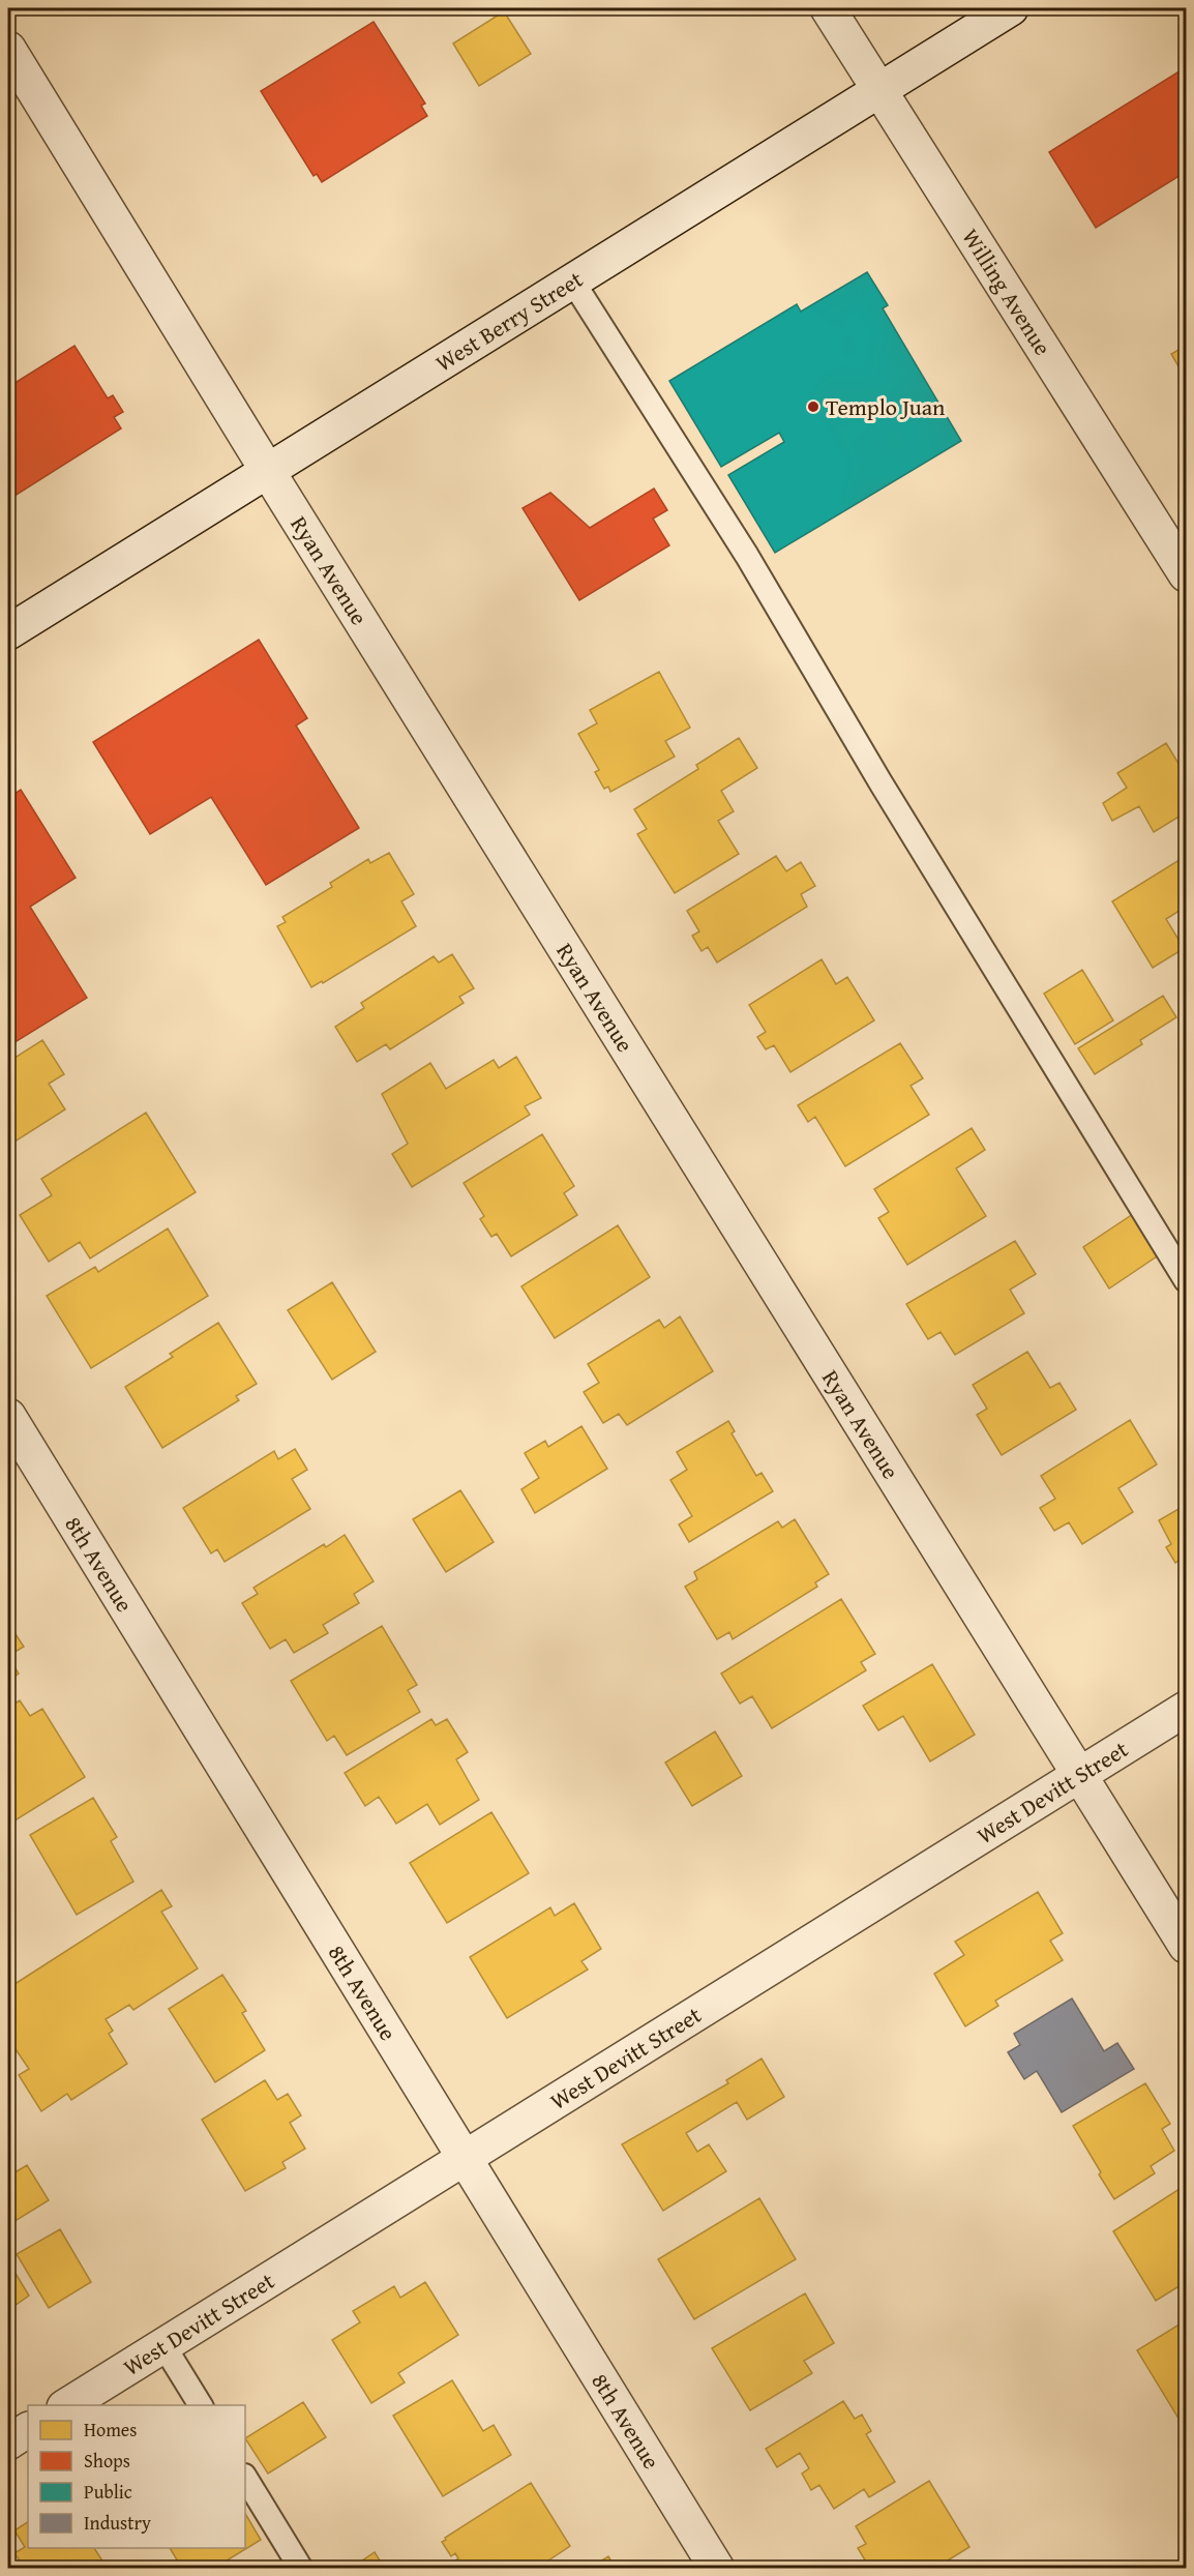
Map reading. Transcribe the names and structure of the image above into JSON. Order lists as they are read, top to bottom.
{
  "streets": {
    "street": [
      "Willing Avenue",
      "West Berry Street",
      "Ryan Avenue",
      "8th Avenue",
      "West Devitt Street"
    ]
  },
  "crossings": [
    ["Willing Avenue", "West Berry Street"],
    ["West Berry Street", "Ryan Avenue"],
    ["Ryan Avenue", "West Devitt Street"],
    ["8th Avenue", "West Devitt Street"]
  ],
  "places": ["Templo Juan"],
  "legend": [
    "Homes",
    "Shops",
    "Public",
    "Industry"
  ]
}
